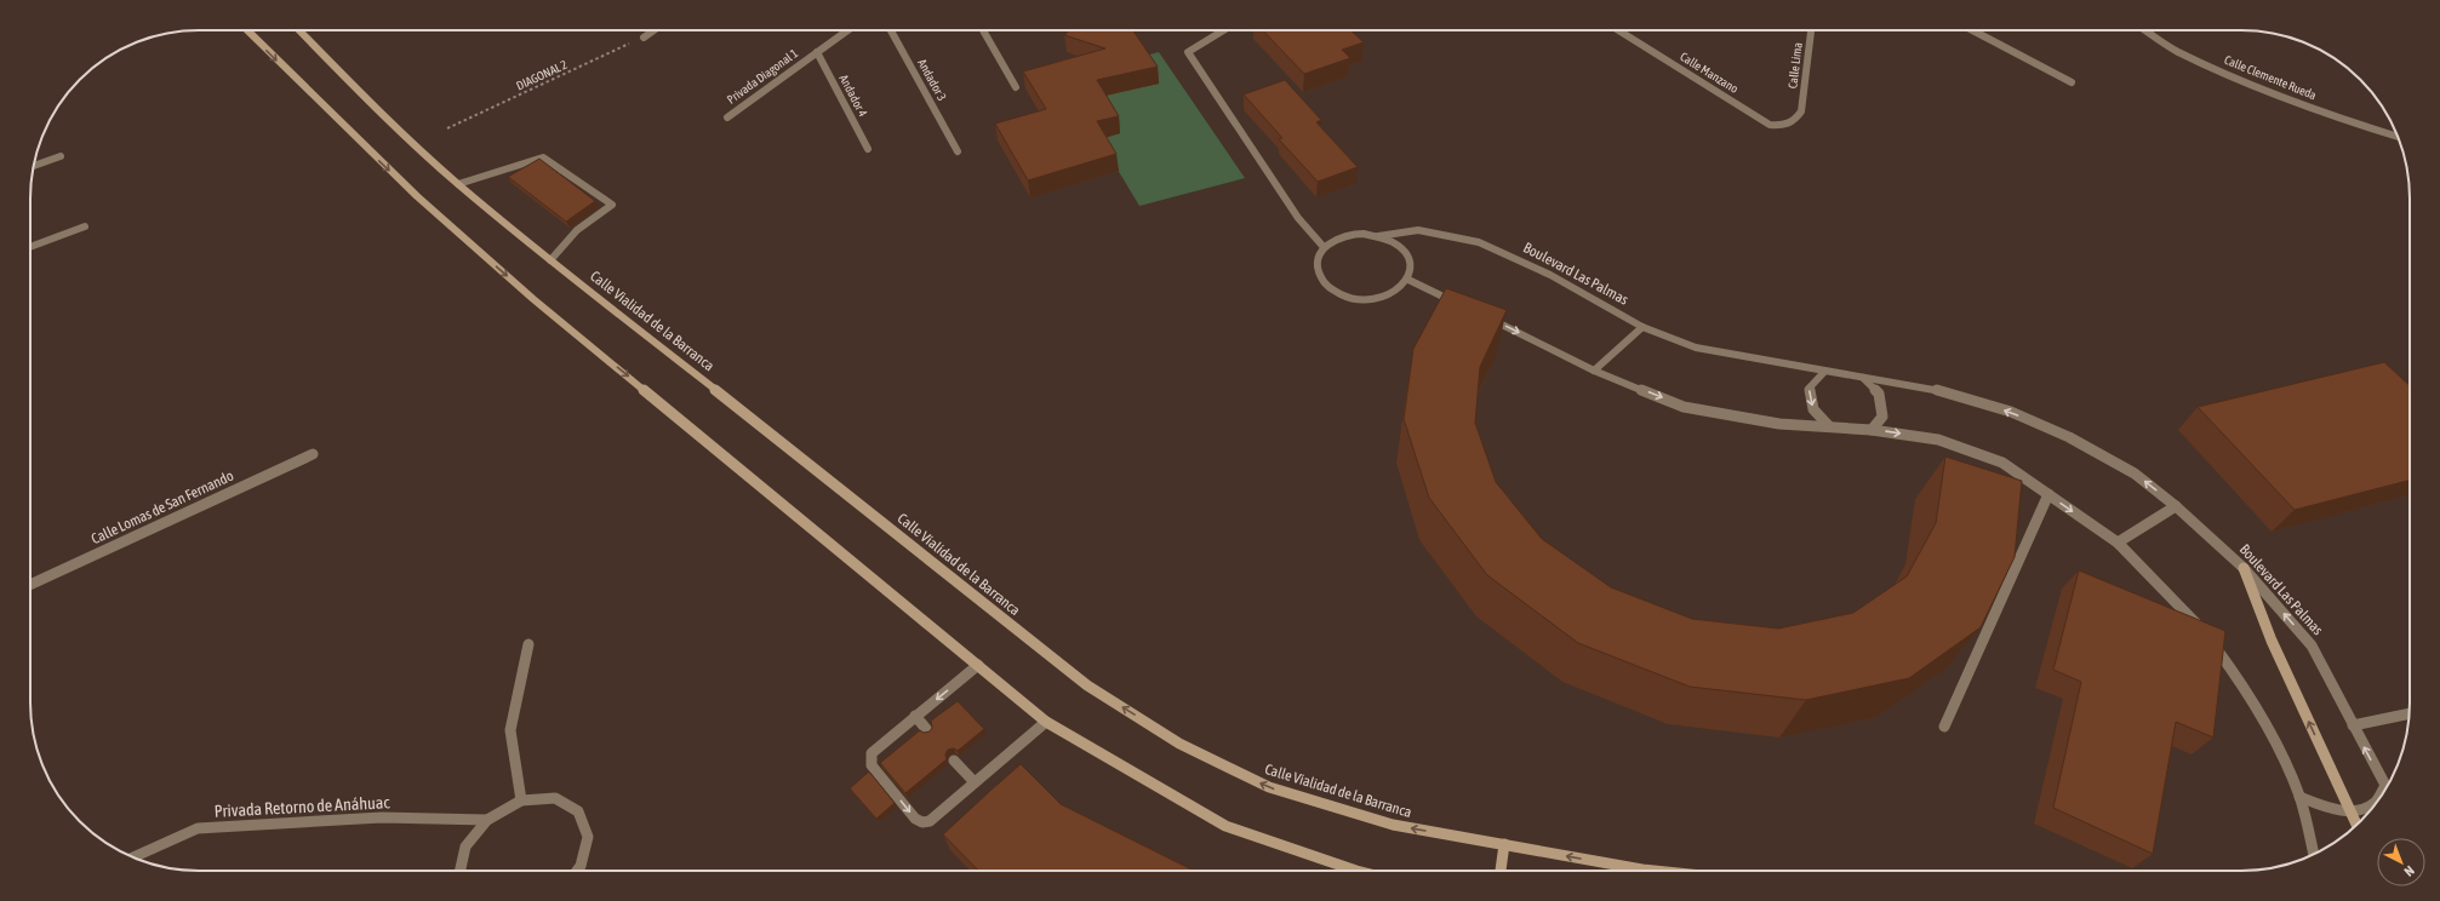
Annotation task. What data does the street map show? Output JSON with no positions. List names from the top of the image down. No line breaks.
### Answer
{"streets":{"main road":["Calle Vialidad de la Barranca"],"street":["Calle Lima","Calle Manzano","Privada Diagonal 1","Calle Clemente Rueda","Andador 3","Andador 4","Boulevard Las Palmas","Calle Lomas de San Fernando","Privada Retorno de Anáhuac"],"path":["DIAGONAL 2"]},"crossings":[["Calle Lima","Calle Manzano"],["Privada Diagonal 1","Andador 4"]],"north":"bottom right"}
